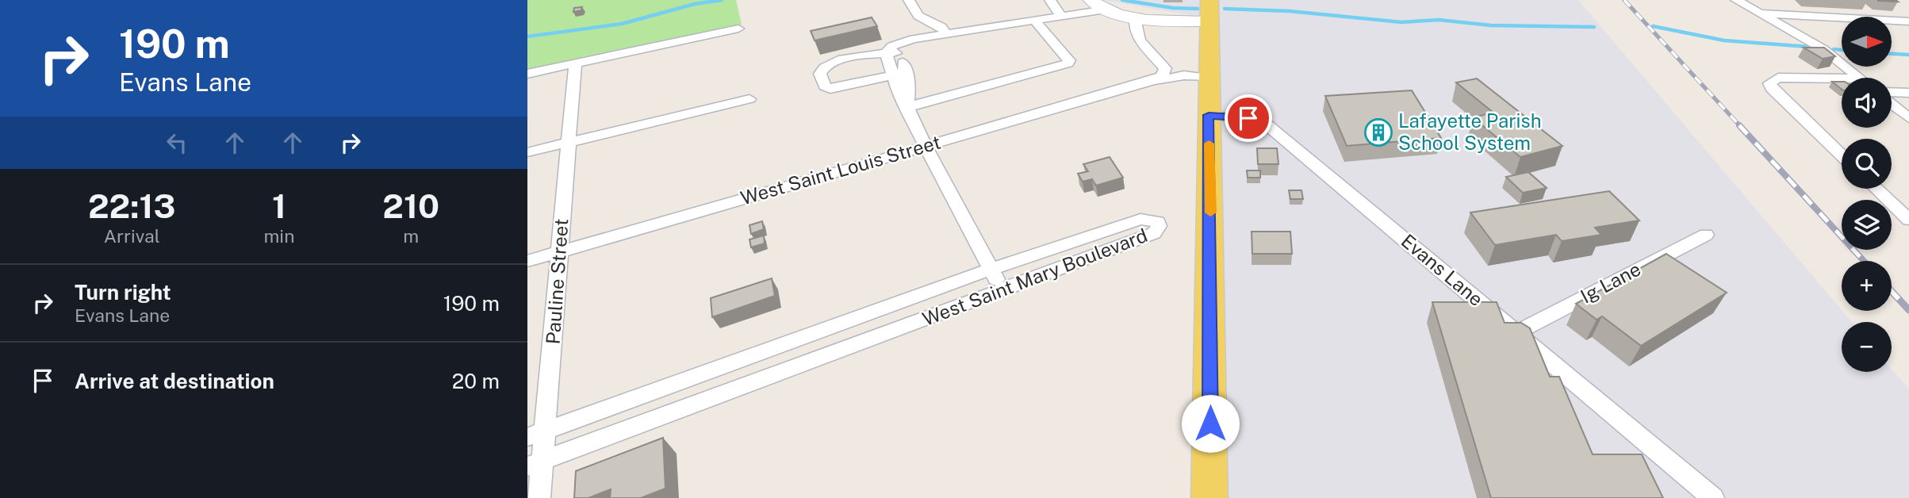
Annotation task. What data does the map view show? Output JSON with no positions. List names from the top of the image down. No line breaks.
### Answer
{"streets":{"street":["West Saint Louis Street","Evans Lane","West Saint Mary Boulevard","Pauline Street","Ig Lane"]},"crossings":[["West Saint Louis Street","Pauline Street"],["Evans Lane","Ig Lane"],["West Saint Mary Boulevard","Pauline Street"]],"places":{"building":["Lafayette Parish School System"]},"north":"right","page":{"turn":["190 m","Evans Lane"],"map_buttons":["+","−"],"eta":["22:13","Arrival","1","min","210","m"],"list":[{"name":"Turn right","note":"Evans Lane","value":"190 m"},{"name":"Arrive at destination","value":"20 m"}]}}
